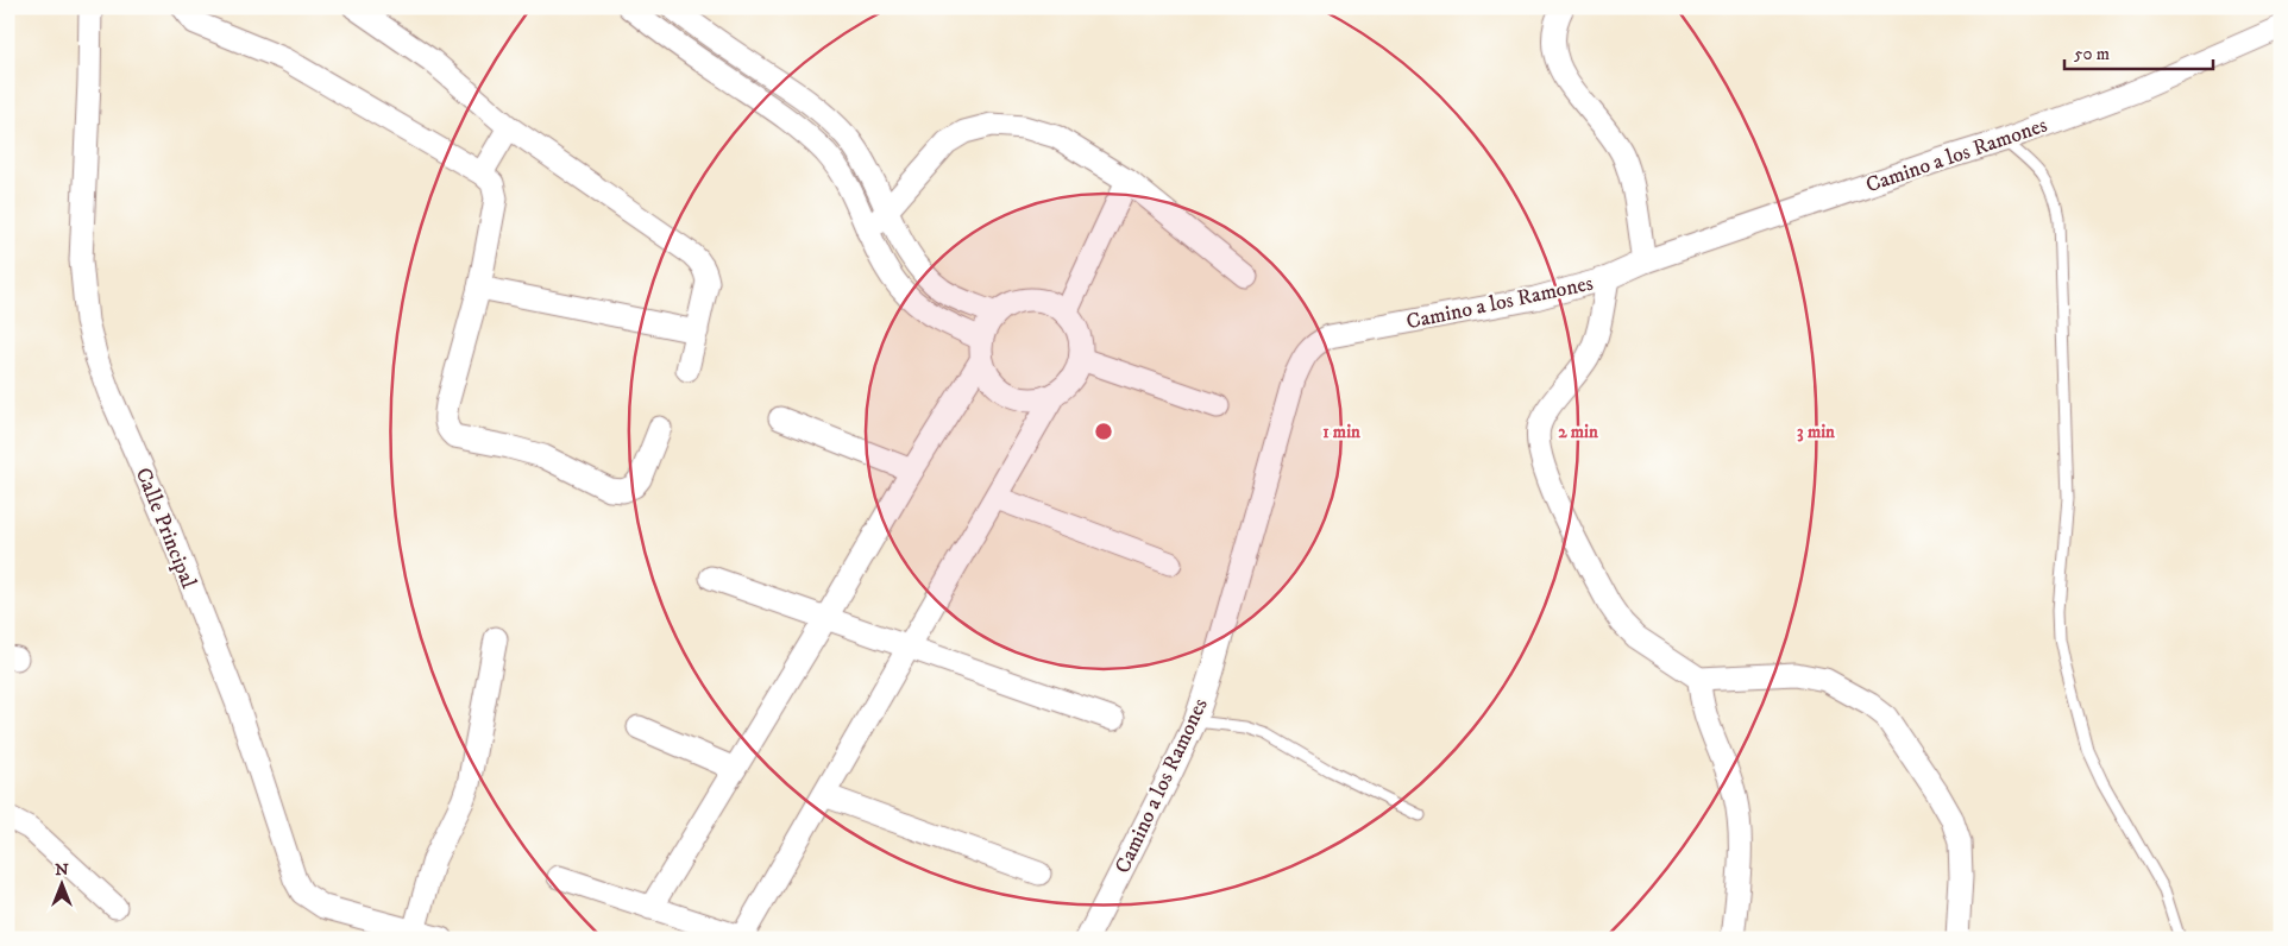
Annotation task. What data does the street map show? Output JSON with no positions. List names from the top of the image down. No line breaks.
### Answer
{"streets":{"street":["Camino a los Ramones","Calle Principal"]},"scale_bar":"50 m","north":"top","rings":["1 min","2 min","3 min"]}
